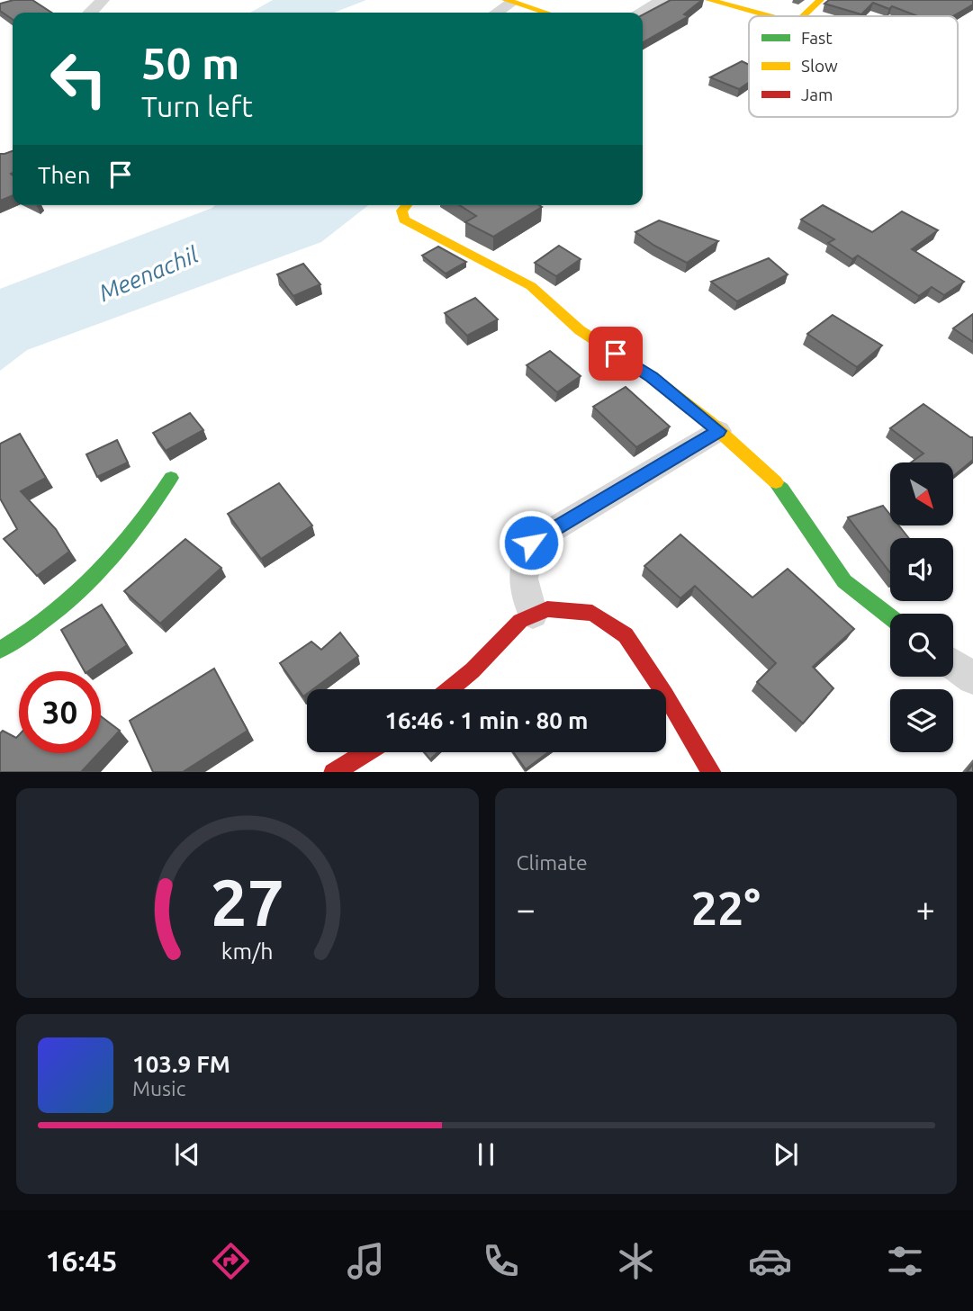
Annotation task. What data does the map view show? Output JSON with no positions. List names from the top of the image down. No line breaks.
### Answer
{"water":["Meenachil"],"legend":["Fast","Slow","Jam"],"north":"bottom right","page":{"turn":["50 m","Turn left"],"then":"Then","limit":"30","trip":"16:46 · 1 min · 80 m","tile":"Climate","heat":["−","22°","+"],"song":["103.9 FM","Music"],"tabs":"16:45","gauge":["27","km/h"]}}
